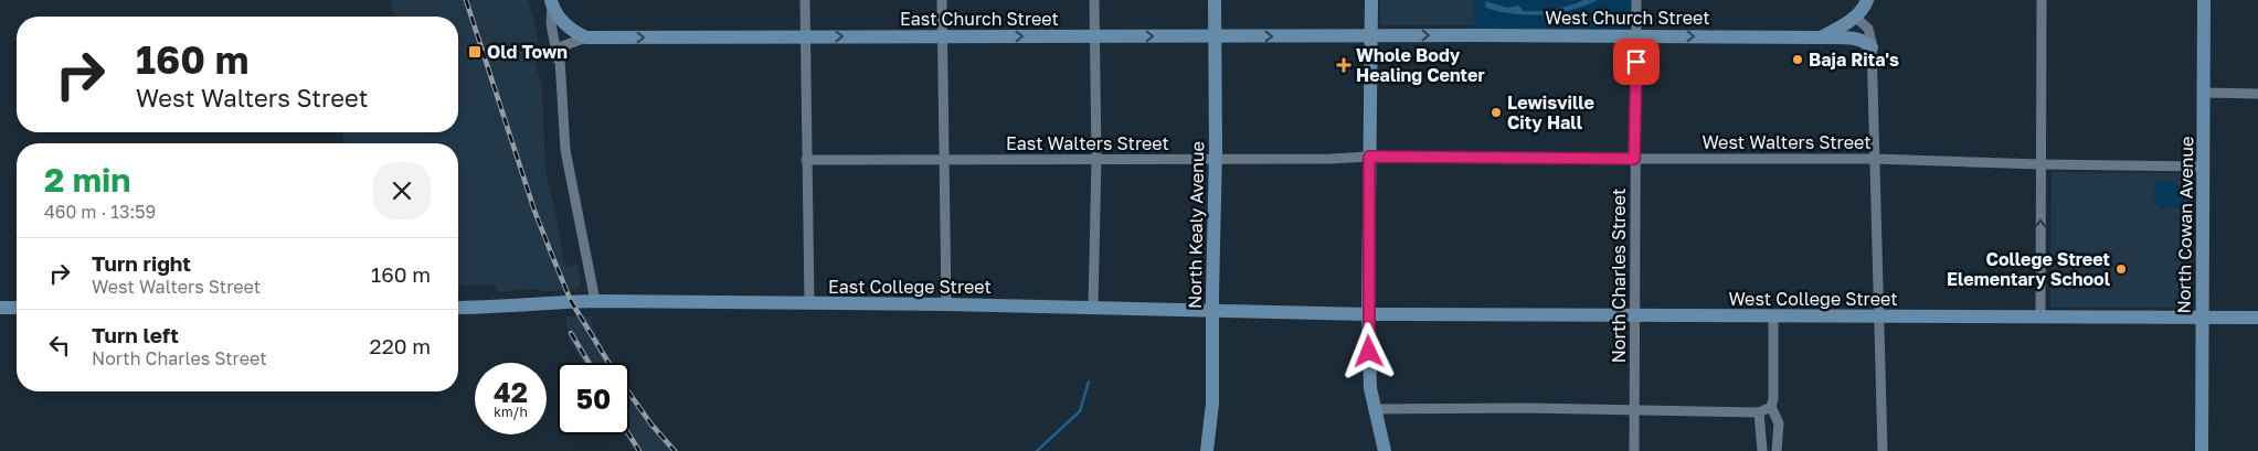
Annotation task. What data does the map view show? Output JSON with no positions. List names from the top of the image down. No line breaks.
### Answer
{"streets":{"street":["West Church Street","East Church Street","West Walters Street","East Walters Street","North Kealy Avenue","North Cowan Avenue","North Charles Street","East College Street","West College Street"]},"crossings":[["West Church Street","East Church Street"],["West Church Street","North Charles Street"],["East Church Street","North Kealy Avenue"],["West Walters Street","East Walters Street"],["West Walters Street","North Cowan Avenue"],["West Walters Street","North Charles Street"],["East Walters Street","North Kealy Avenue"],["North Kealy Avenue","East College Street"],["North Cowan Avenue","West College Street"],["North Charles Street","West College Street"],["East College Street","West College Street"]],"one_way":["West Church Street","East Church Street"],"places":{"transit":["Old Town"],"other":["Baja Rita's","Lewisville City Hall","College Street Elementary School"],"health":["Whole Body Healing Center"]},"page":{"turn":["160 m","West Walters Street"],"heading":["2 min","460 m · 13:59"],"list":[{"name":"Turn right","note":"West Walters Street","value":"160 m"},{"name":"Turn left","note":"North Charles Street","value":"220 m"}],"speed":"42 km/h","limit":"50"}}
